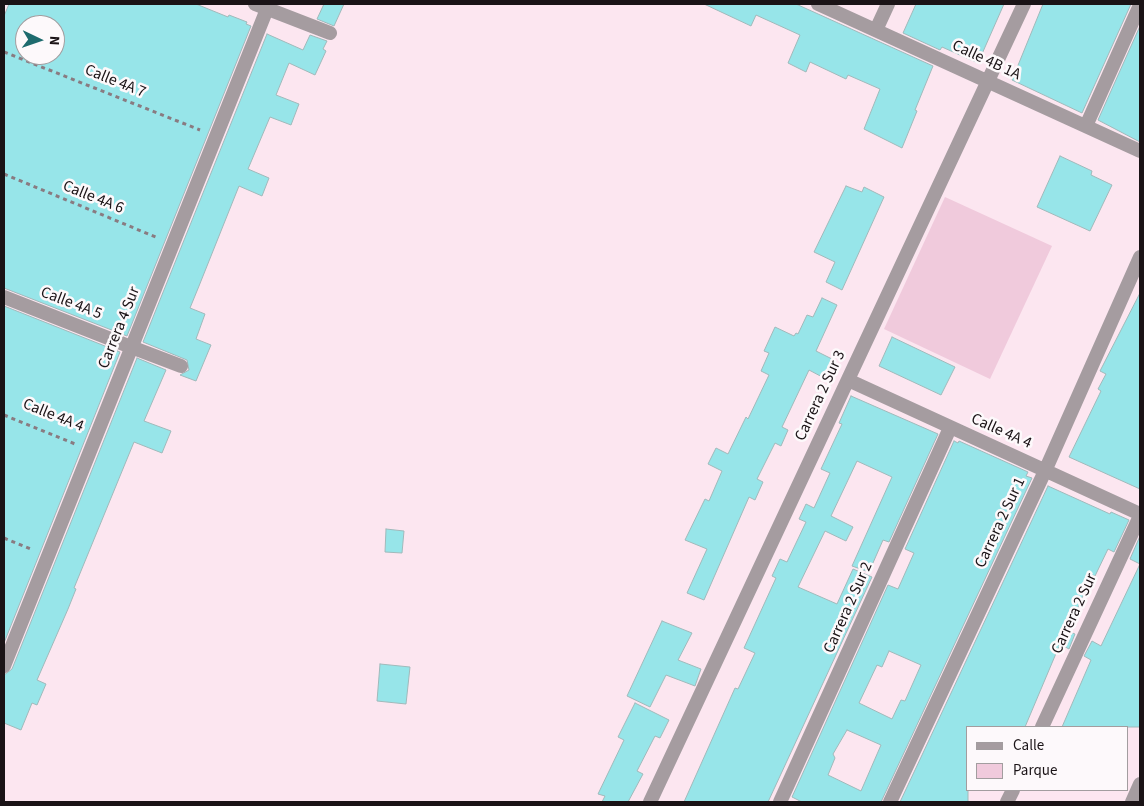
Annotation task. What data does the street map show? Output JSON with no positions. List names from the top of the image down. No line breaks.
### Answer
{"streets":{"street":["Calle 4B 1A","Calle 4A 5","Carrera 4 Sur","Carrera 2 Sur 3","Calle 4A 4","Carrera 2 Sur 1","Carrera 2 Sur 2","Carrera 2 Sur"],"path":["Calle 4A 7","Calle 4A 6"]},"crossings":[["Calle 4B 1A","Carrera 2 Sur 3"],["Calle 4A 7","Carrera 4 Sur"],["Calle 4A 6","Carrera 4 Sur"],["Calle 4A 5","Carrera 4 Sur"],["Carrera 4 Sur","Calle 4A 4"],["Carrera 2 Sur 3","Calle 4A 4"],["Calle 4A 4","Carrera 2 Sur 1"],["Calle 4A 4","Carrera 2 Sur 2"],["Calle 4A 4","Carrera 2 Sur"]],"legend":["Calle","Parque"],"north":"right"}
